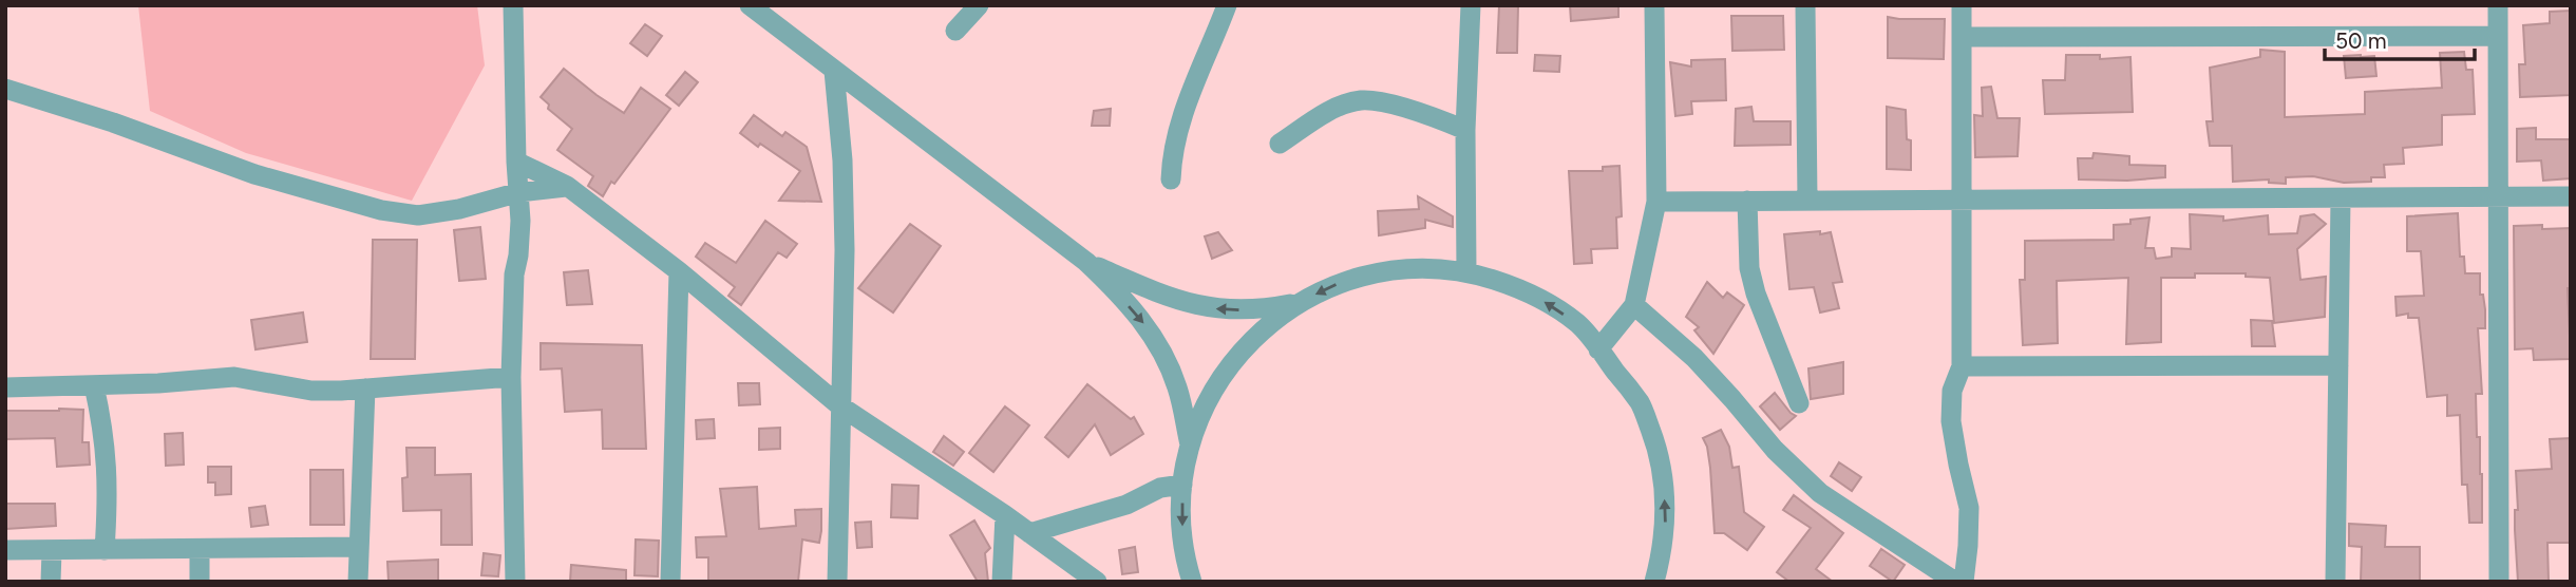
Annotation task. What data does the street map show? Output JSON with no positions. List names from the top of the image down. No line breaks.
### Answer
{"scale_bar":"50 m"}
